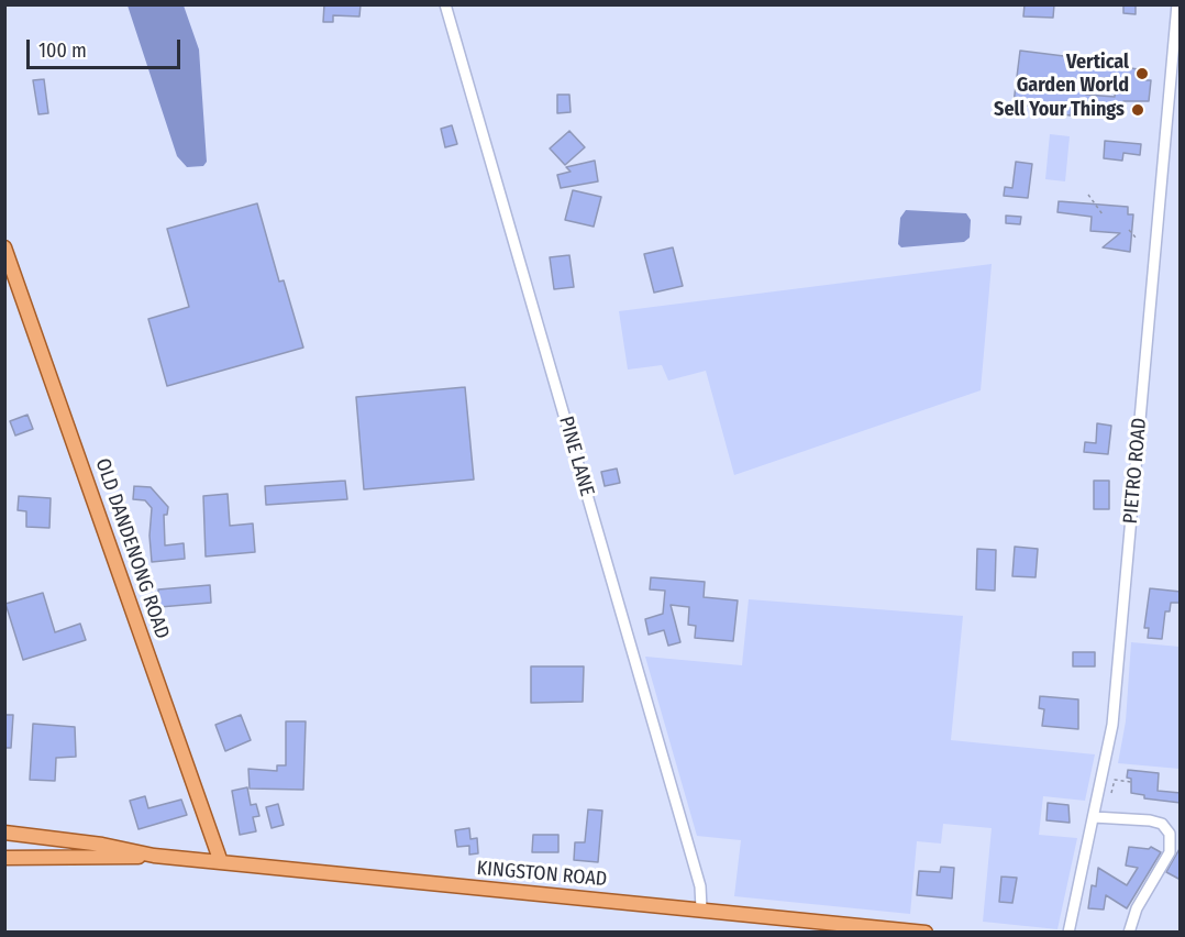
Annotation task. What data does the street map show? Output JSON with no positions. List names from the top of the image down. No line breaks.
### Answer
{"streets":{"main road":["OLD DANDENONG ROAD","KINGSTON ROAD"],"street":["PINE LANE","PIETRO ROAD"]},"crossings":[["PINE LANE","KINGSTON ROAD"],["OLD DANDENONG ROAD","KINGSTON ROAD"]],"places":["Vertical Garden World","Sell Your Things"],"scale_bar":"100 m"}
